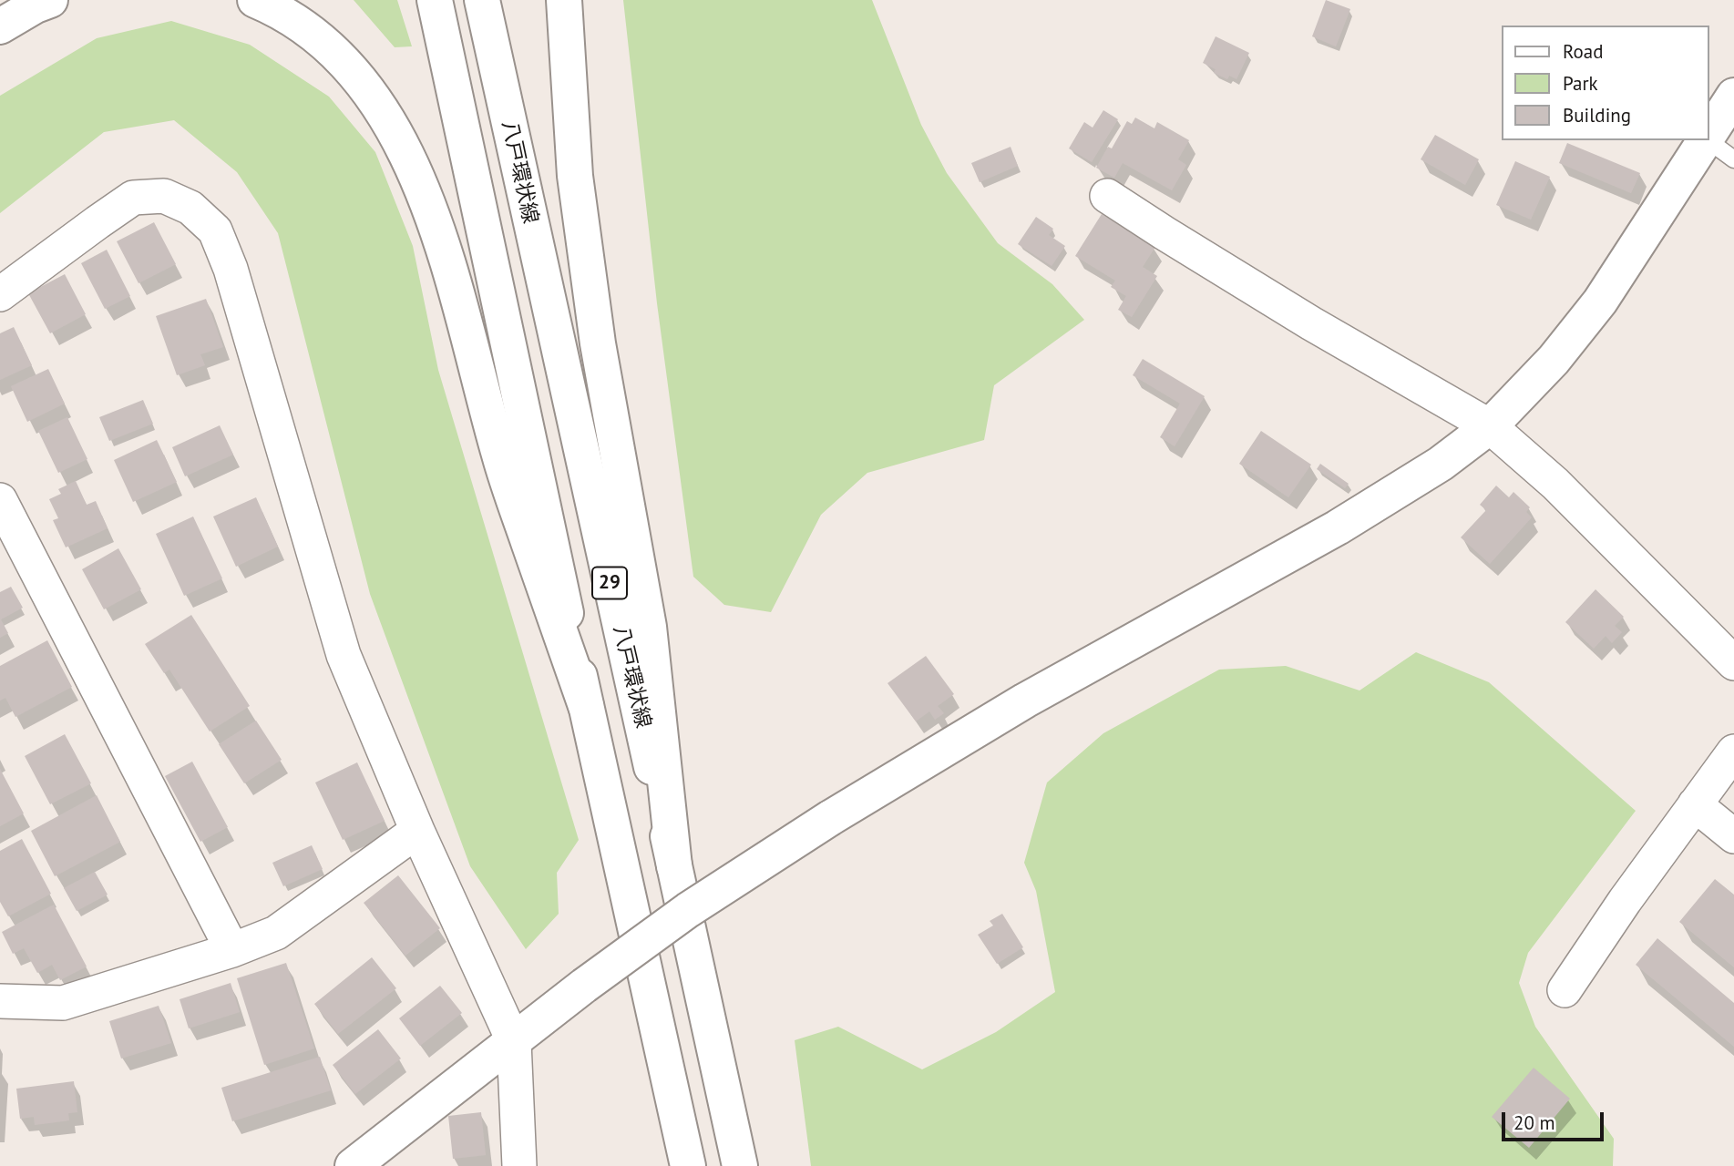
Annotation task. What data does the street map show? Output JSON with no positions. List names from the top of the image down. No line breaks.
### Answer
{"streets":{"main road":["八戸環状線","29"]},"legend":["Road","Park","Building"],"scale_bar":"20 m"}
